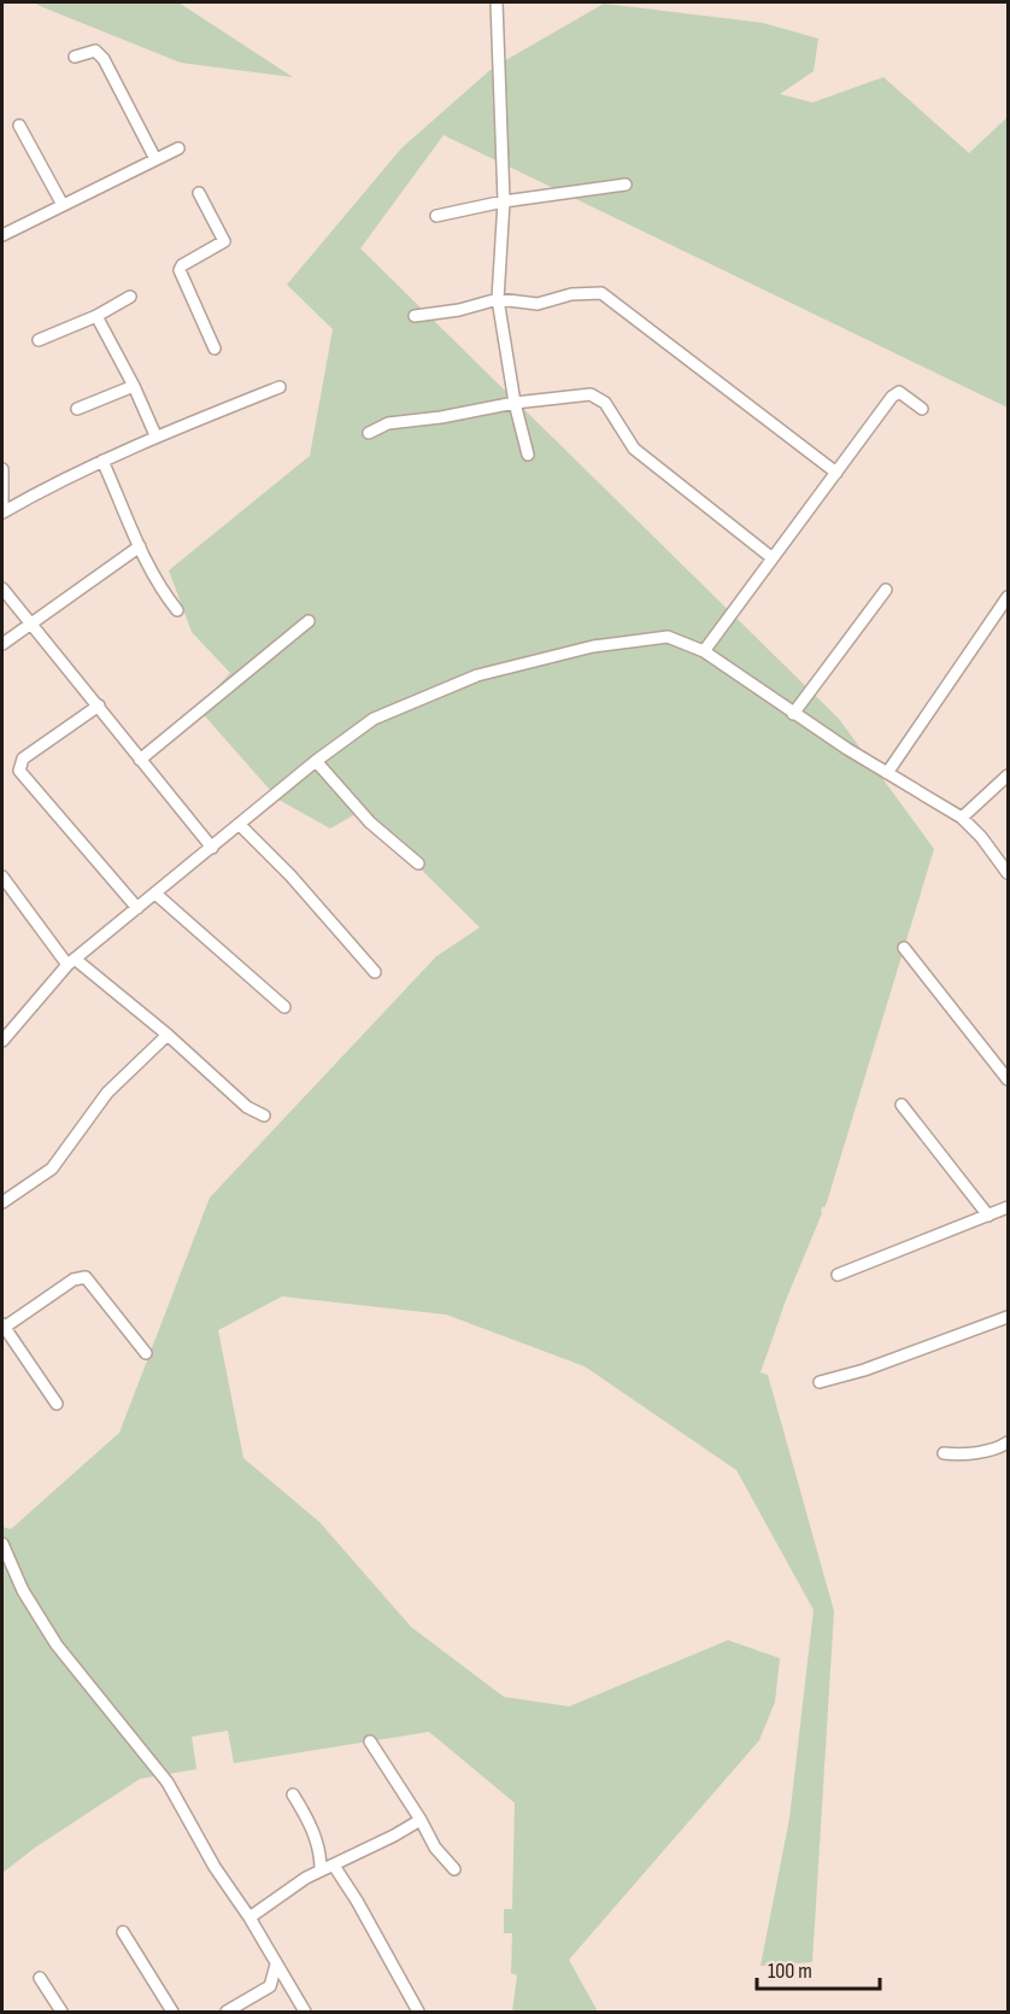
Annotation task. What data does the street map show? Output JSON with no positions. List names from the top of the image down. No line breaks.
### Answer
{"scale_bar":"100 m"}
